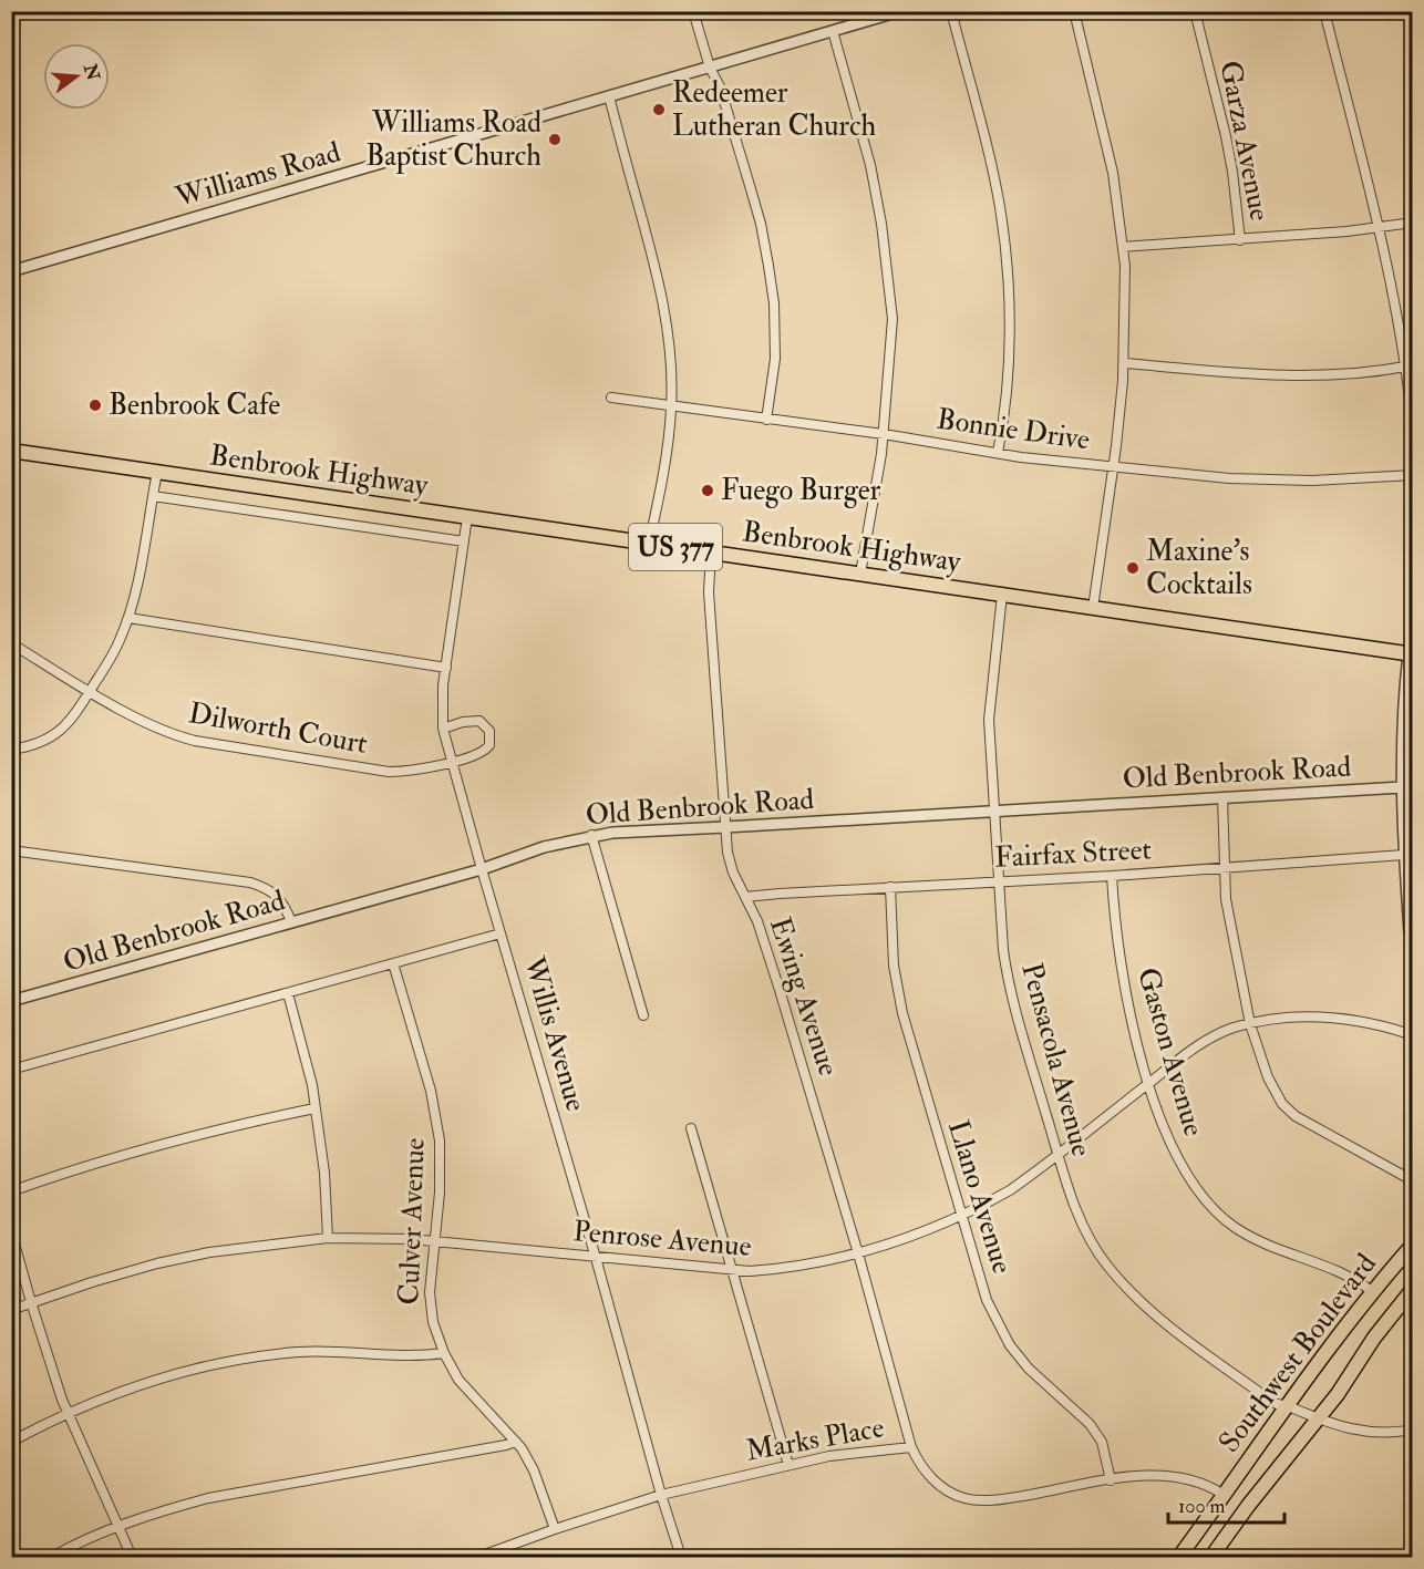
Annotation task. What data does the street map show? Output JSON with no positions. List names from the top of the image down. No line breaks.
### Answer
{"streets":{"main road":["Benbrook Highway","US 377","Southwest Boulevard"],"street":["Garza Avenue","Williams Road","Bonnie Drive","Dilworth Court","Old Benbrook Road","Fairfax Street","Ewing Avenue","Willis Avenue","Gaston Avenue","Pensacola Avenue","Llano Avenue","Culver Avenue","Penrose Avenue","Marks Place"]},"crossings":[["Benbrook Highway","Ewing Avenue"],["Benbrook Highway","Willis Avenue"],["Benbrook Highway","Pensacola Avenue"],["Dilworth Court","Willis Avenue"],["Old Benbrook Road","Ewing Avenue"],["Old Benbrook Road","Willis Avenue"],["Old Benbrook Road","Pensacola Avenue"],["Fairfax Street","Ewing Avenue"],["Fairfax Street","Gaston Avenue"],["Fairfax Street","Pensacola Avenue"],["Fairfax Street","Llano Avenue"],["Ewing Avenue","Penrose Avenue"],["Ewing Avenue","Marks Place"],["Willis Avenue","Penrose Avenue"],["Willis Avenue","Marks Place"],["Gaston Avenue","Penrose Avenue"],["Gaston Avenue","Southwest Boulevard"],["Pensacola Avenue","Penrose Avenue"],["Pensacola Avenue","Southwest Boulevard"],["Llano Avenue","Penrose Avenue"],["Llano Avenue","Marks Place"],["Culver Avenue","Penrose Avenue"],["Culver Avenue","Marks Place"],["Southwest Boulevard","Marks Place"]],"places":["Redeemer Lutheran Church","Williams Road Baptist Church","Benbrook Cafe","Fuego Burger","Maxine's Cocktails"],"scale_bar":"100 m","north":"right"}
